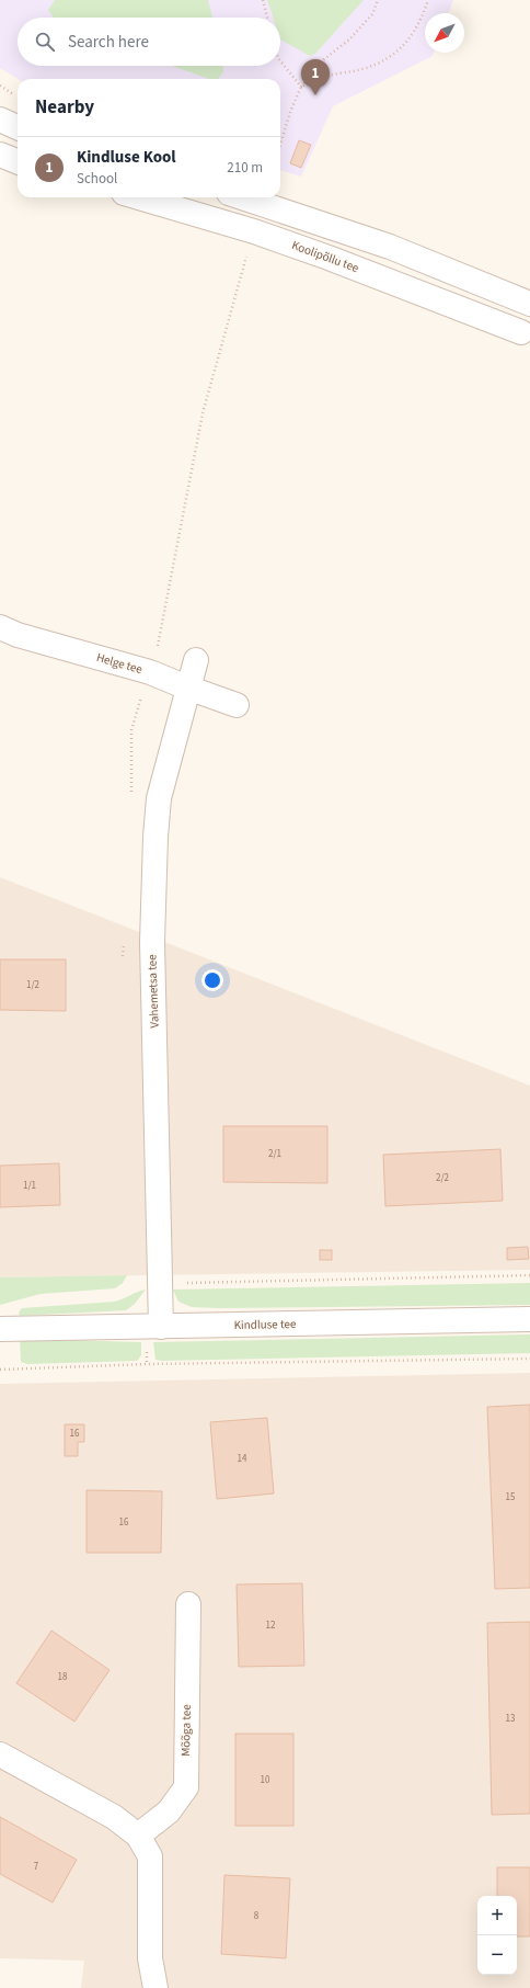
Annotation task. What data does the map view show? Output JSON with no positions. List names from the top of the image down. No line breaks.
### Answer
{"streets":{"street":["Koolipõllu tee","Helge tee","Vahemetsa tee","Kindluse tee","Mõõga tee"]},"crossings":[["Helge tee","Vahemetsa tee"],["Vahemetsa tee","Kindluse tee"]],"house_numbers":["1/2","2/1","2/2","1/1","16","14","15","16","12","18","13","10","7","8"],"north":"bottom left","page":{"search":"Search here","pins":"1","heading":"Nearby","list":[{"mark":"1","name":"Kindluse Kool","note":"School","value":"210 m"}],"map_buttons":["+","−"]}}
